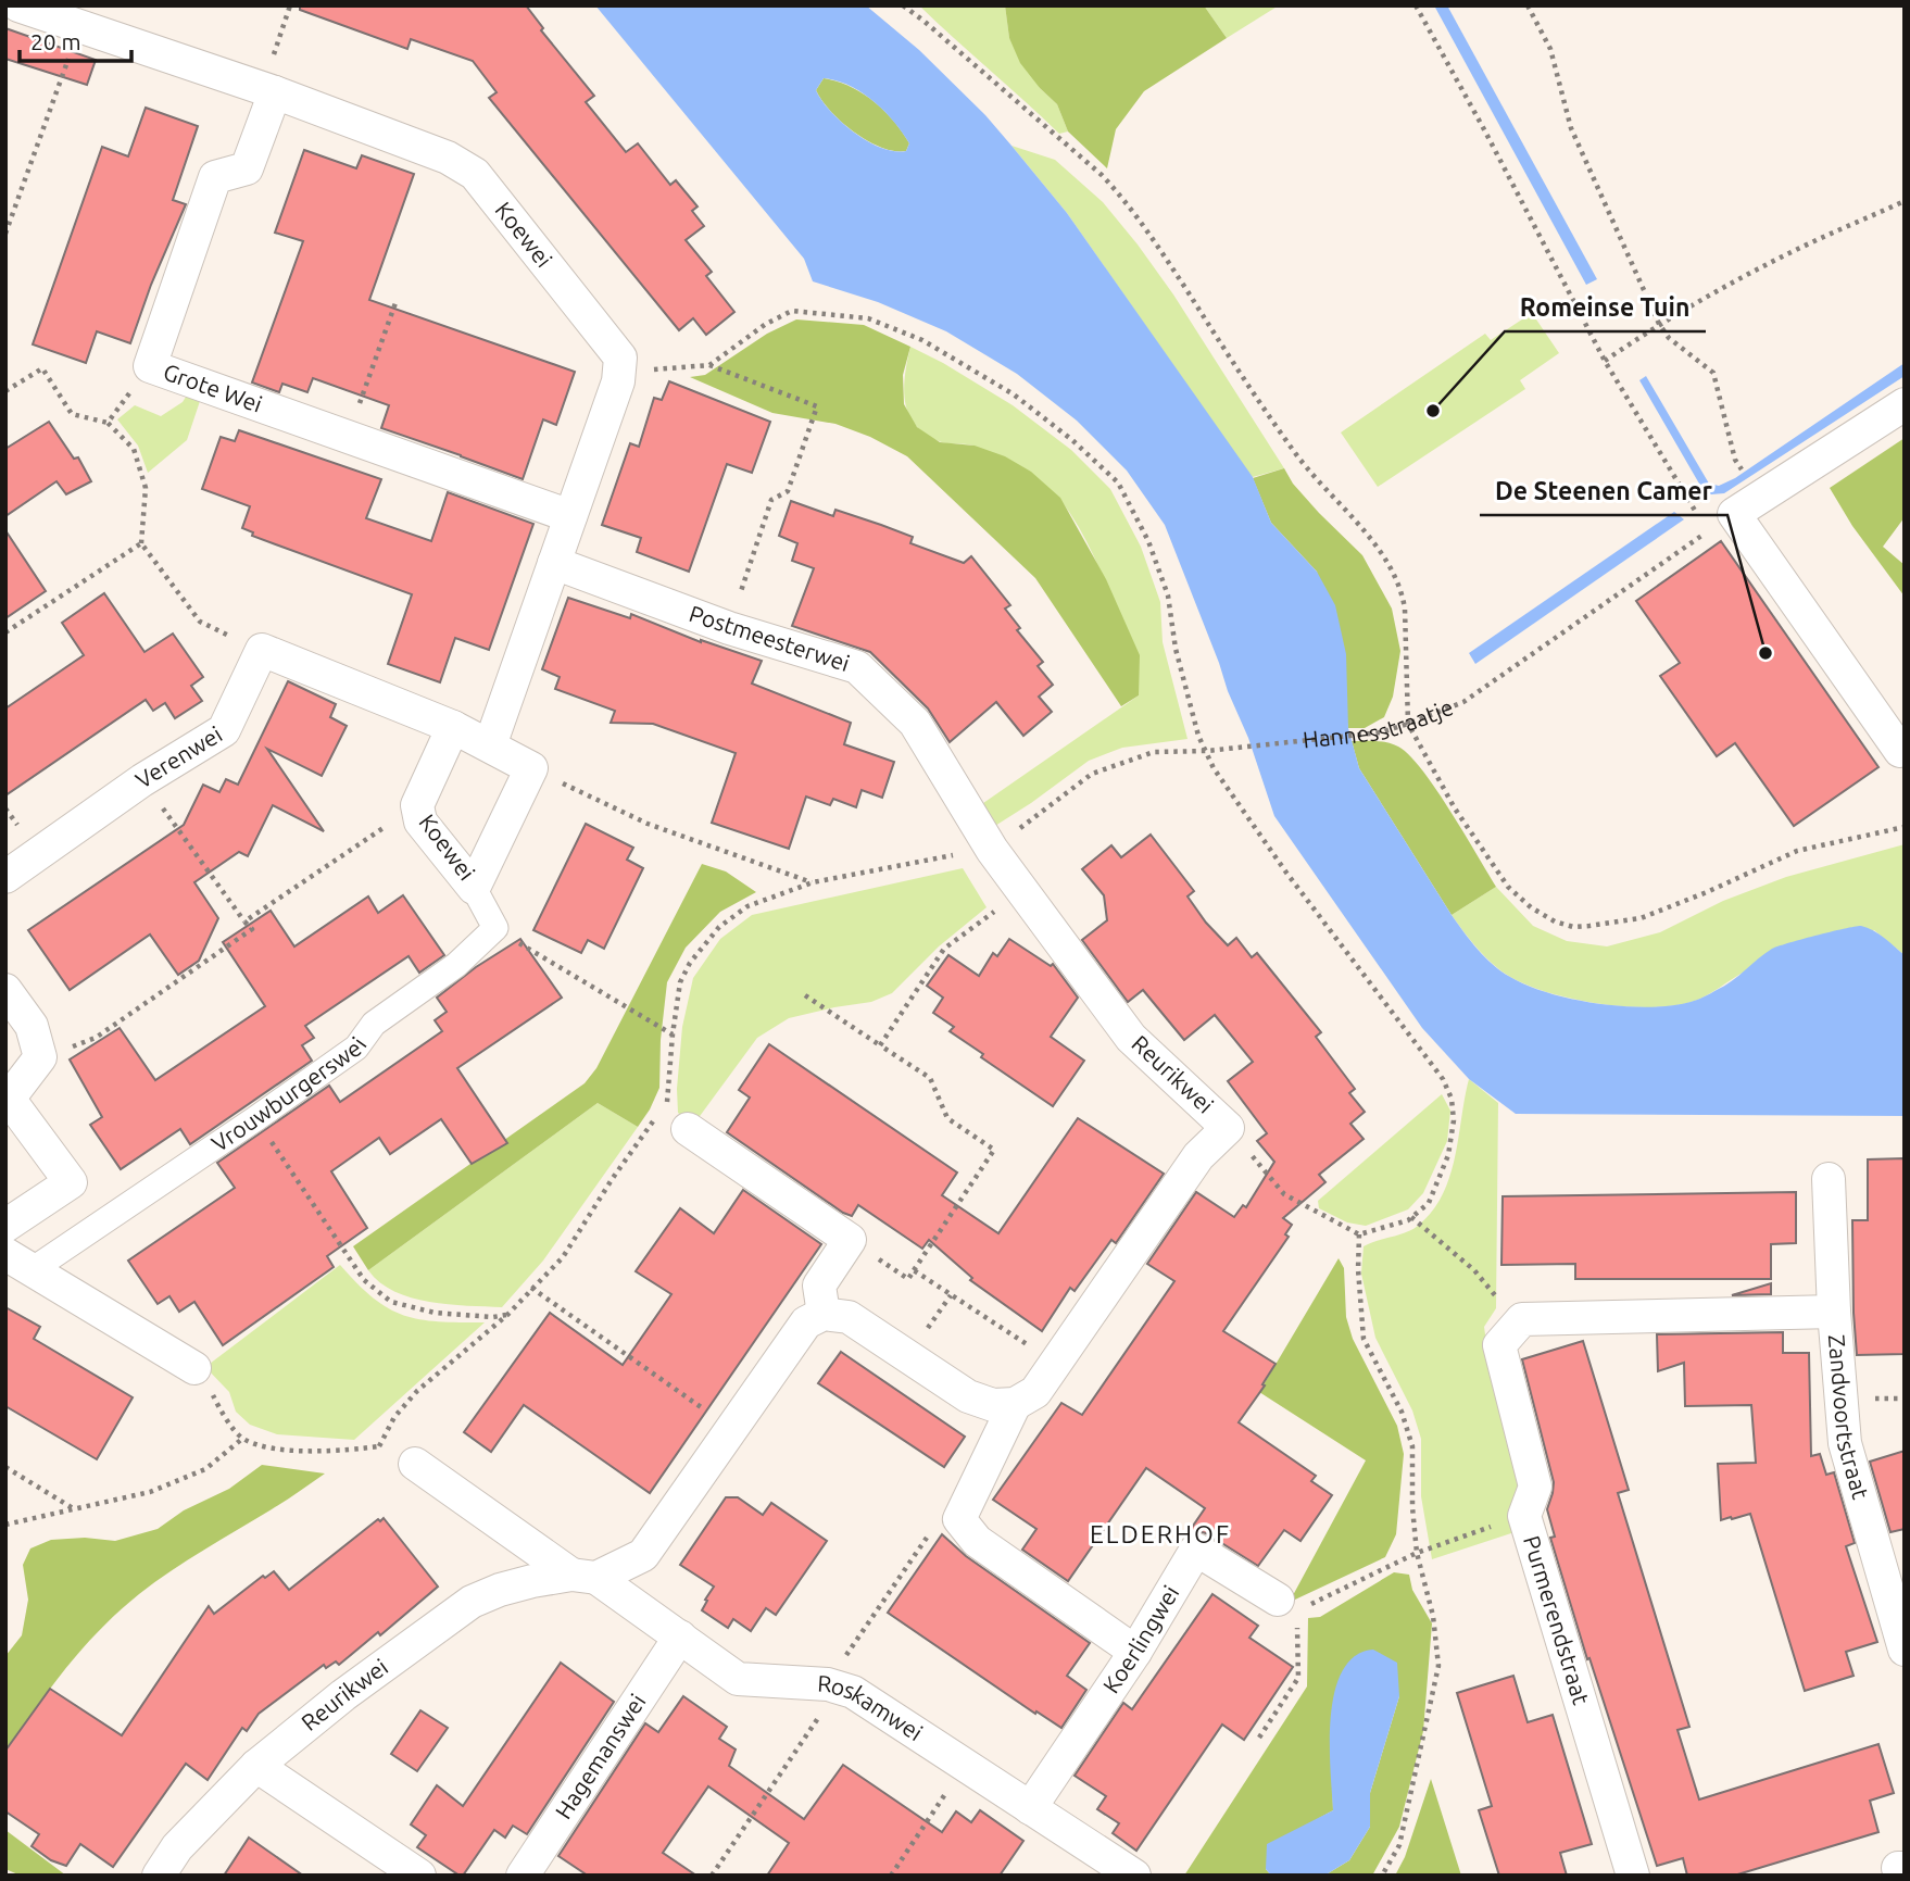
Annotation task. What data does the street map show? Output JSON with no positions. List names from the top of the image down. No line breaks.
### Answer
{"streets":{"street":["Koewei","Grote Wei","Postmeesterwei","Verenwei","Reurikwei","Vrouwburgerswei","Zandvoortstraat","Purmerendstraat","Koerlingwei","Roskamwei","Hagemanswei"],"path":["Hannesstraatje"]},"crossings":[["Koewei","Grote Wei"],["Postmeesterwei","Hannesstraatje"],["Postmeesterwei","Reurikwei"],["Hannesstraatje","Reurikwei"],["Reurikwei","Roskamwei"],["Koerlingwei","Roskamwei"],["Roskamwei","Hagemanswei"]],"districts":["ELDERHOF"],"places":["Romeinse Tuin","De Steenen Camer"],"scale_bar":"20 m"}
